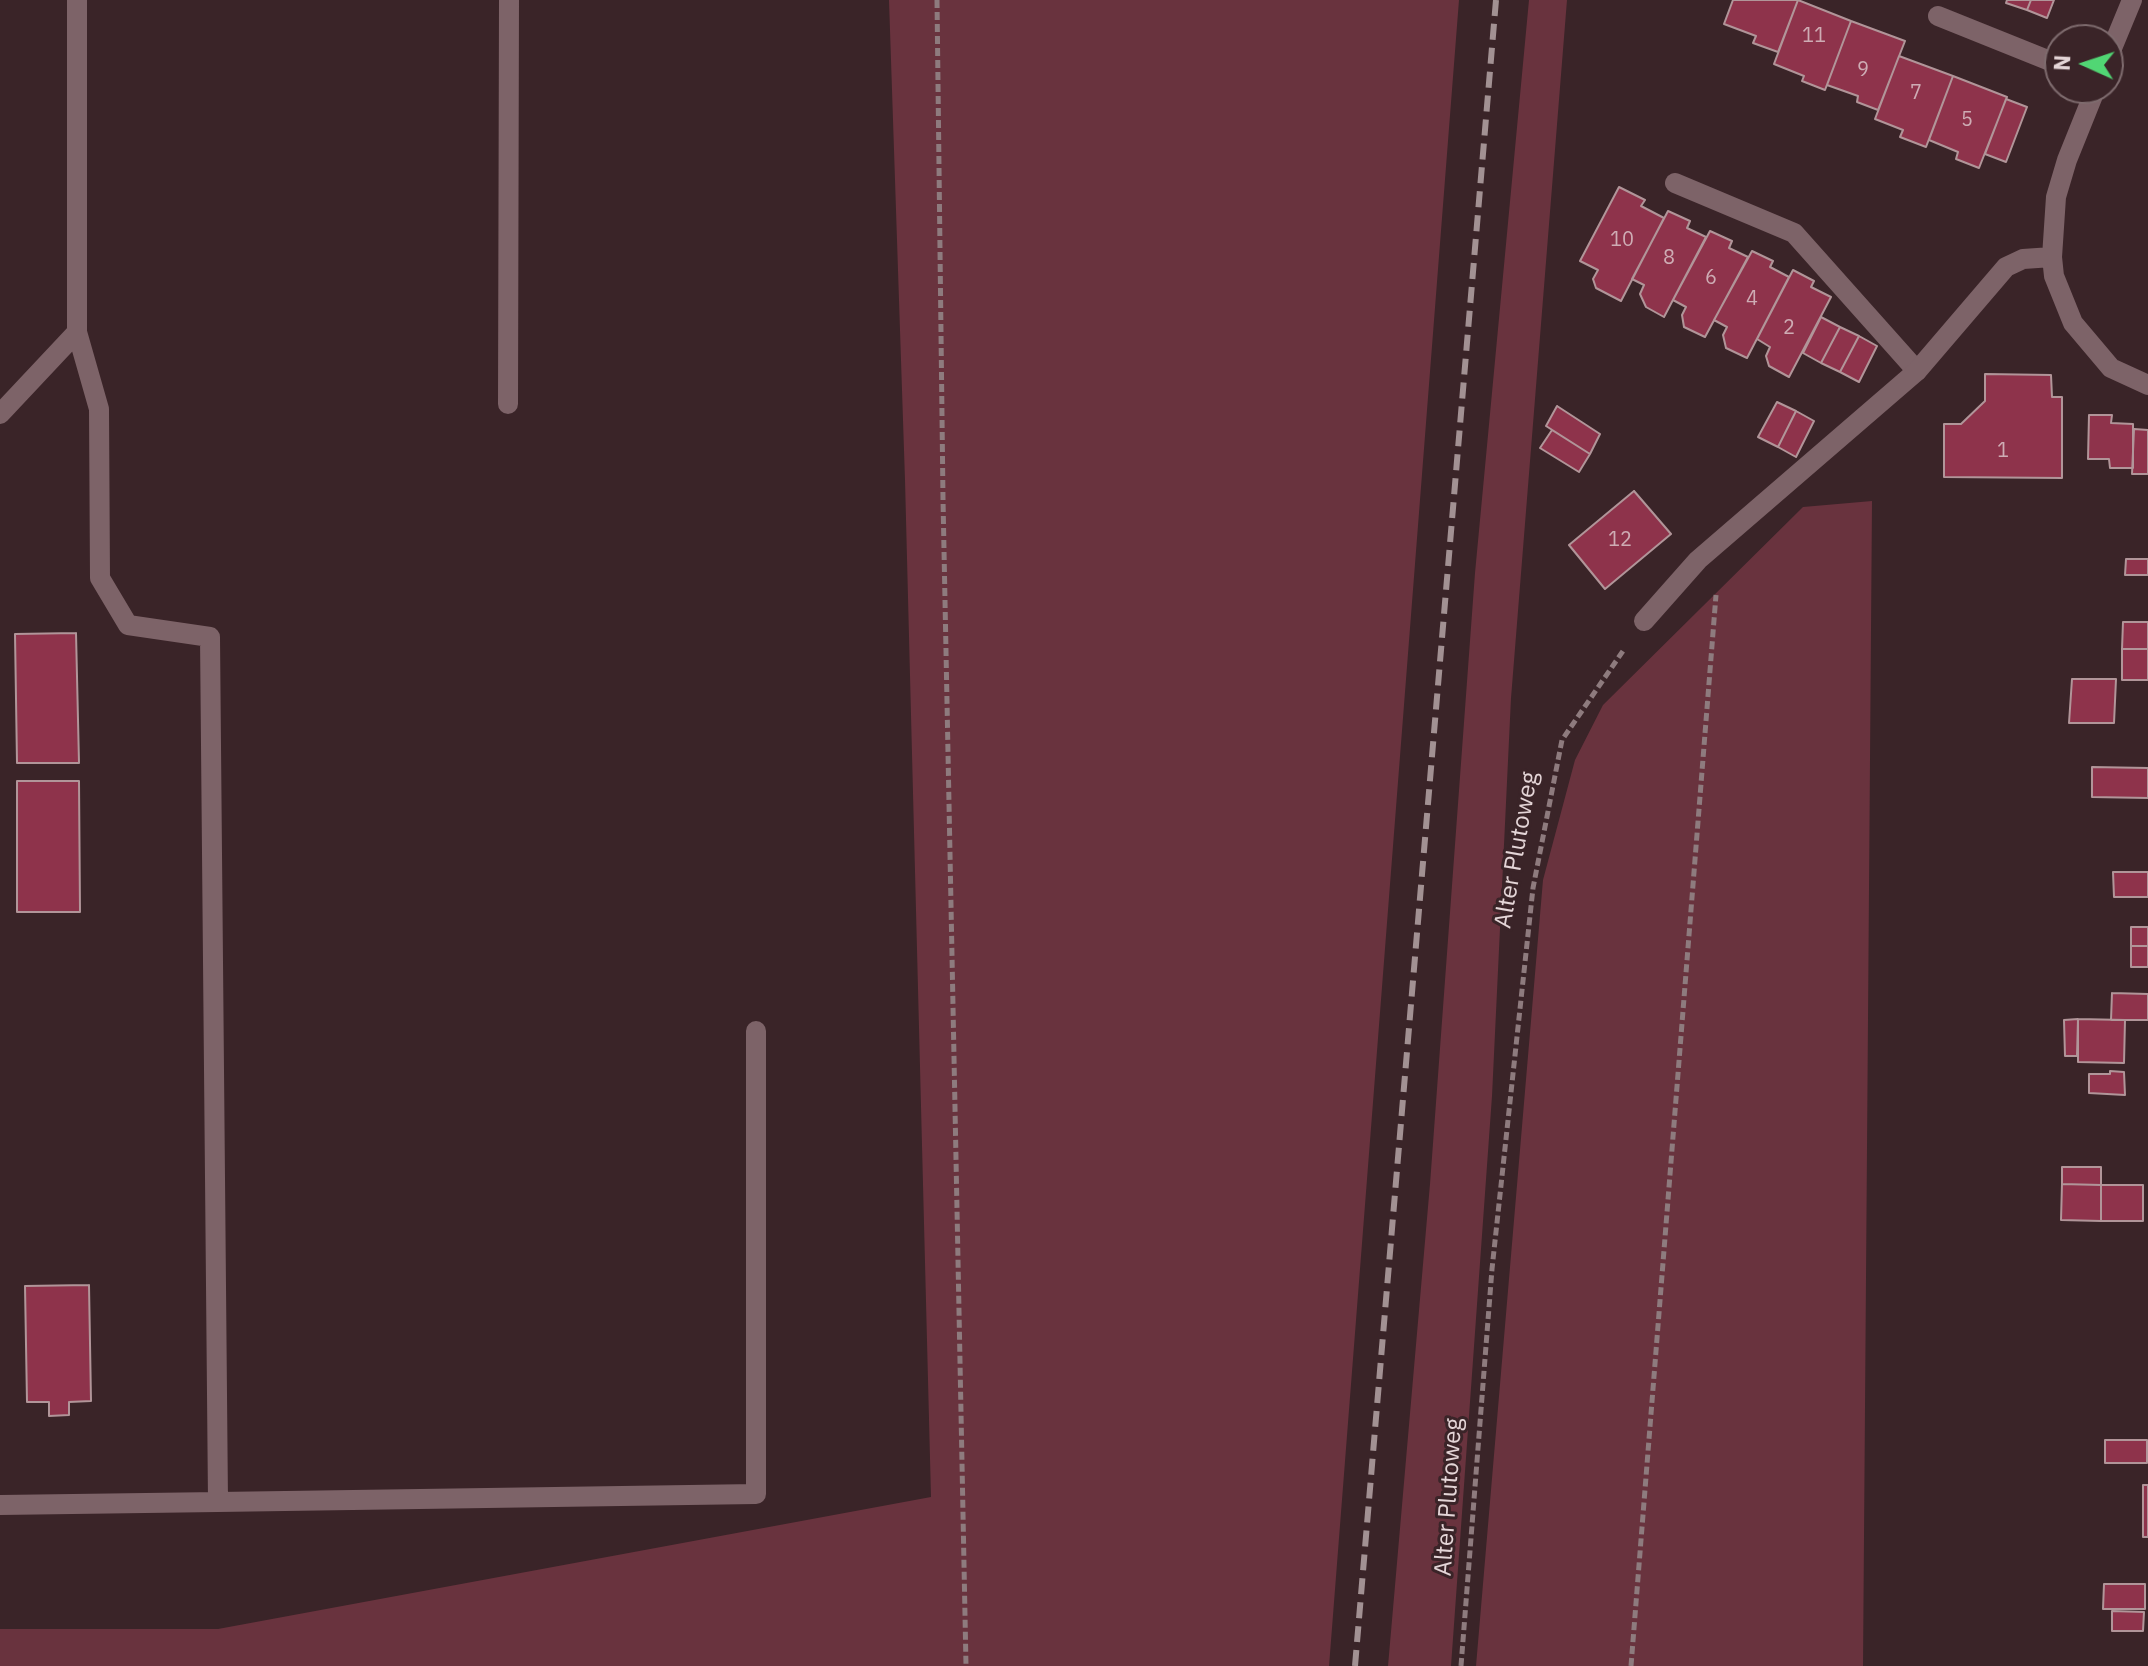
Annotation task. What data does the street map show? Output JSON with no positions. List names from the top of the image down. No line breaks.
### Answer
{"streets":{"path":["Alter Plutoweg"]},"house_numbers":["11","9","7","5","10","8","6","4","2","1","12"],"north":"left"}
